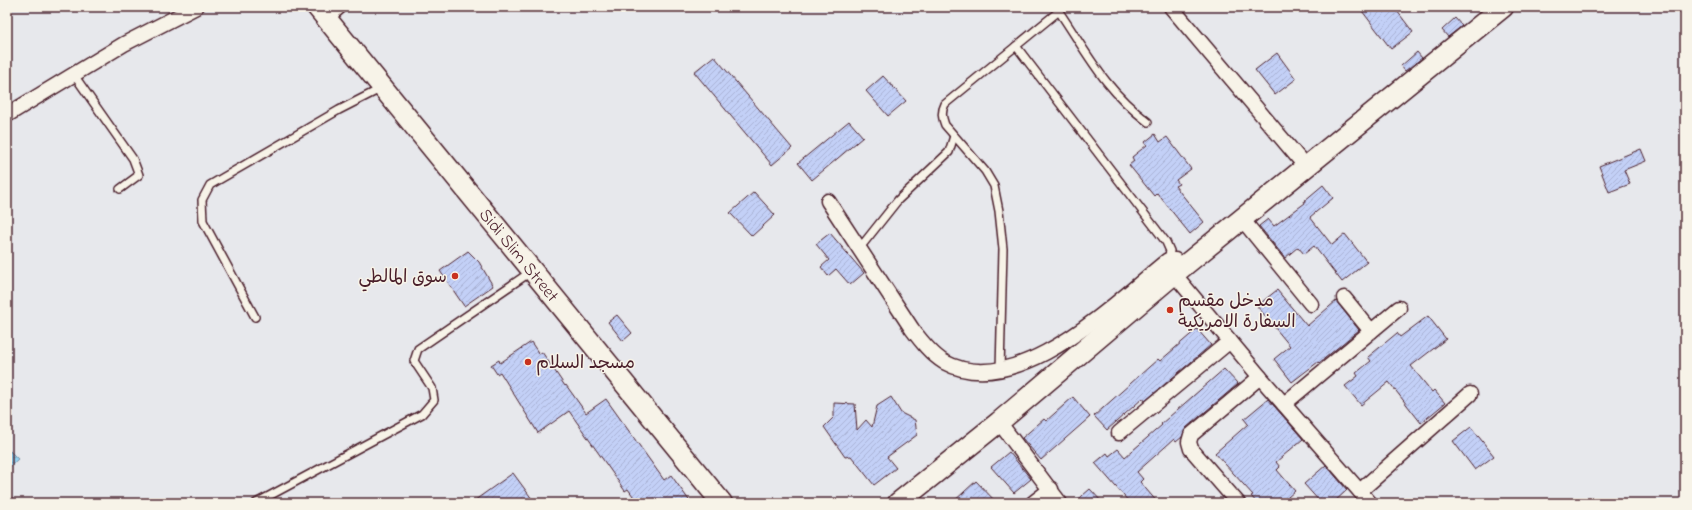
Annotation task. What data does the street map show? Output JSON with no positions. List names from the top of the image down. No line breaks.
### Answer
{"streets":{"street":["Sidi Slim Street"]},"places":["سوق المالطي","مدخل مقسم السفارة الامريكية","مسجد السلام"]}
